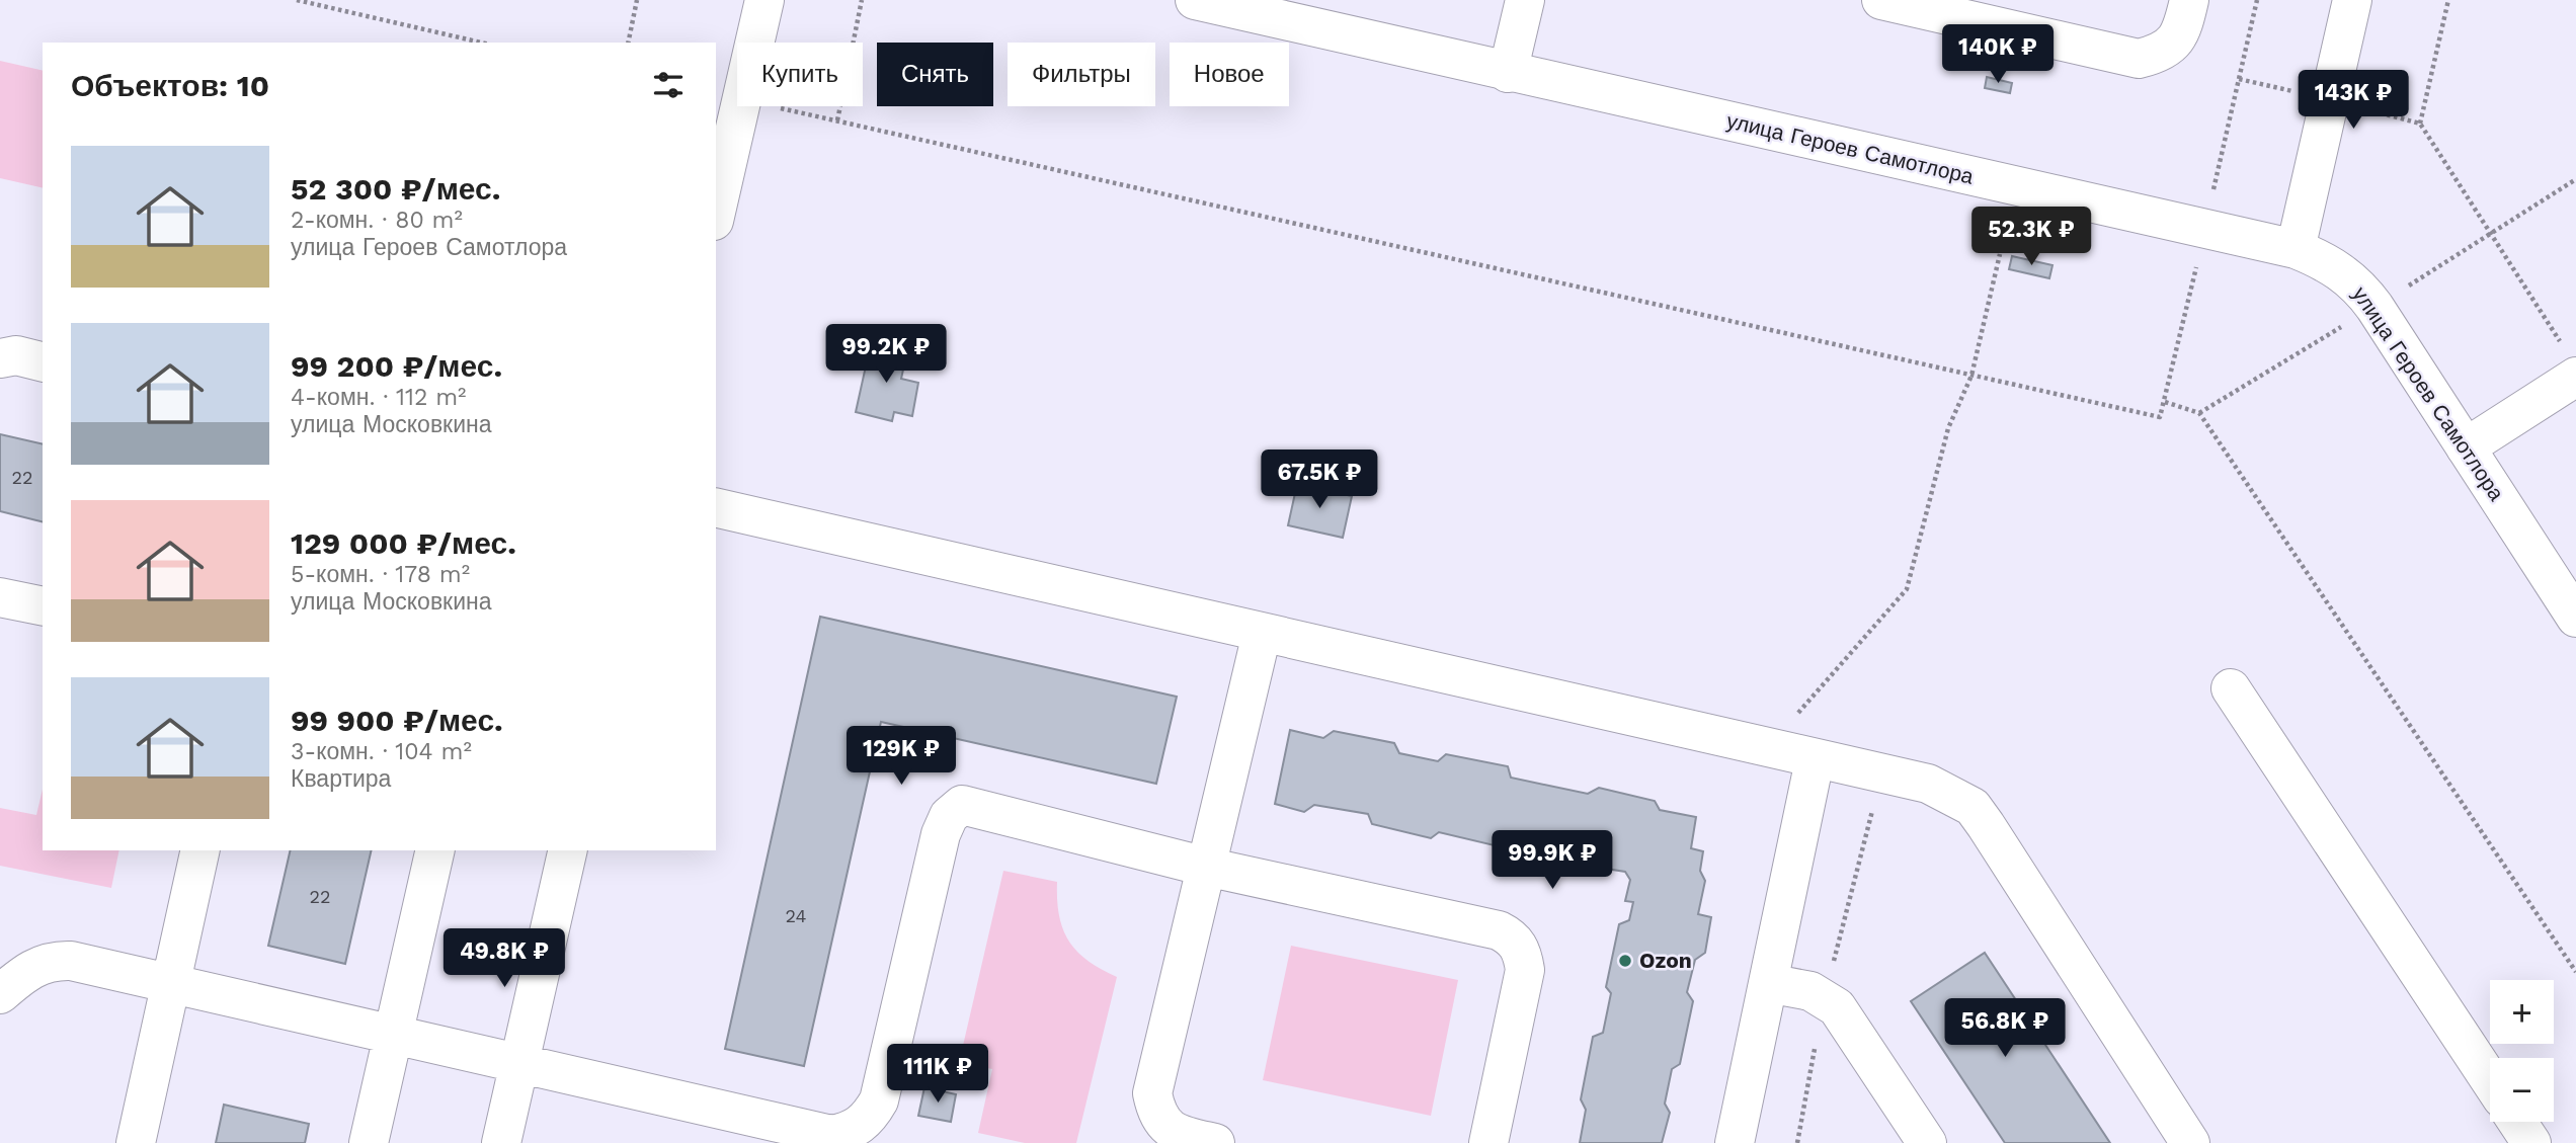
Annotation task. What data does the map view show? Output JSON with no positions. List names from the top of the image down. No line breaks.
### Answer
{"streets":{"main road":["улица Героев Самотлора"]},"places":["Ozon"],"house_numbers":["22","22","24"],"page":{"price":["140K ₽","143K ₽","52.3K ₽","99.2K ₽","67.5K ₽","129K ₽","99.9K ₽","49.8K ₽","56.8K ₽","111K ₽"],"chip":["Купить","Снять","Фильтры","Новое"],"heading":"Объектов: 10","list":[{"name":"52 300 ₽/мес.","note":"2-комн. · 80 m² · улица Героев Самотлора"},{"name":"99 200 ₽/мес.","note":"4-комн. · 112 m² · улица Московкина"},{"name":"129 000 ₽/мес.","note":"5-комн. · 178 m² · улица Московкина"},{"name":"99 900 ₽/мес.","note":"3-комн. · 104 m² · Квартира"}],"map_buttons":["+","−"]}}
